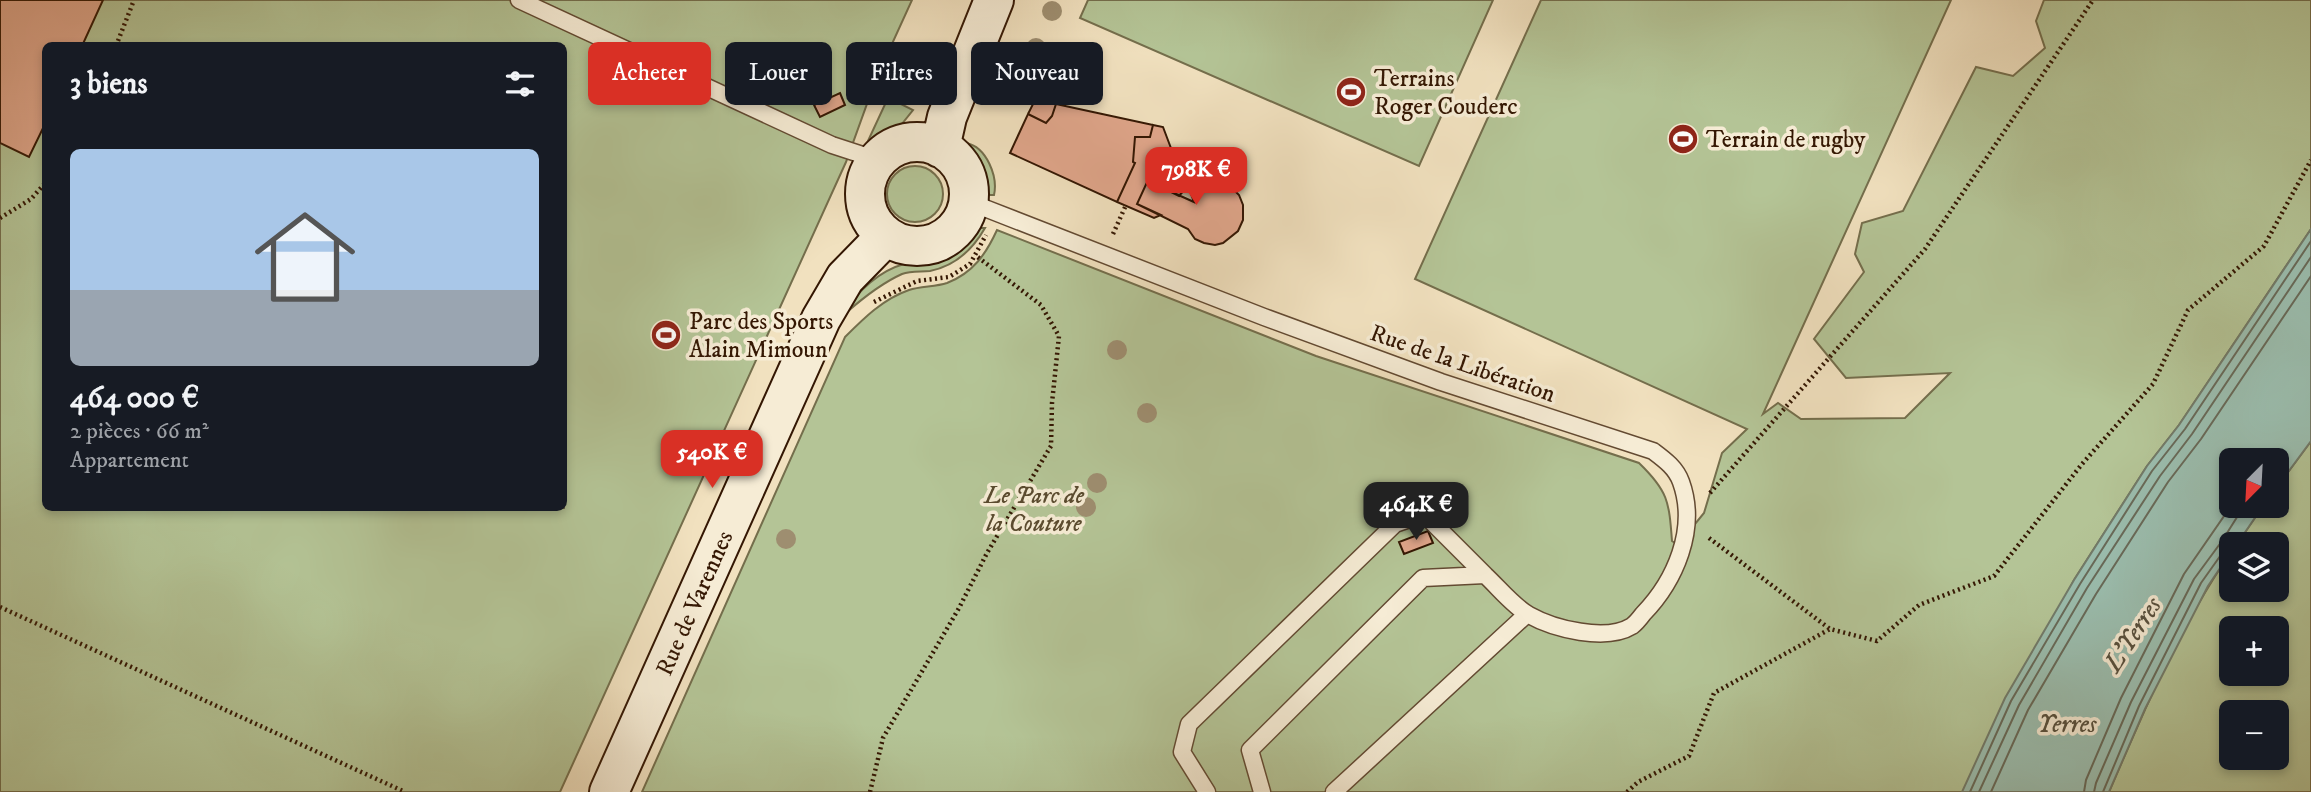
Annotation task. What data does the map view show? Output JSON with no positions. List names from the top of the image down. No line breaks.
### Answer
{"streets":{"street":["Rue de Varennes"],"lane":["Rue de la Libération"]},"crossings":[["Rue de la Libération","Rue de Varennes"]],"water":["L'Yerres","Yerres"],"parks":["Le Parc de la Couture"],"places":{"sports":["Terrains Roger Couderc","Terrain de rugby","Parc des Sports Alain Mimoun"]},"north":"bottom left","page":{"chip":["Acheter","Louer","Filtres","Nouveau"],"heading":"3 biens","list":[{"name":"464 000 €","note":"2 pièces · 66 m² · Appartement"}],"price":["798K €","540K €","464K €"],"map_buttons":["+","−"]}}
